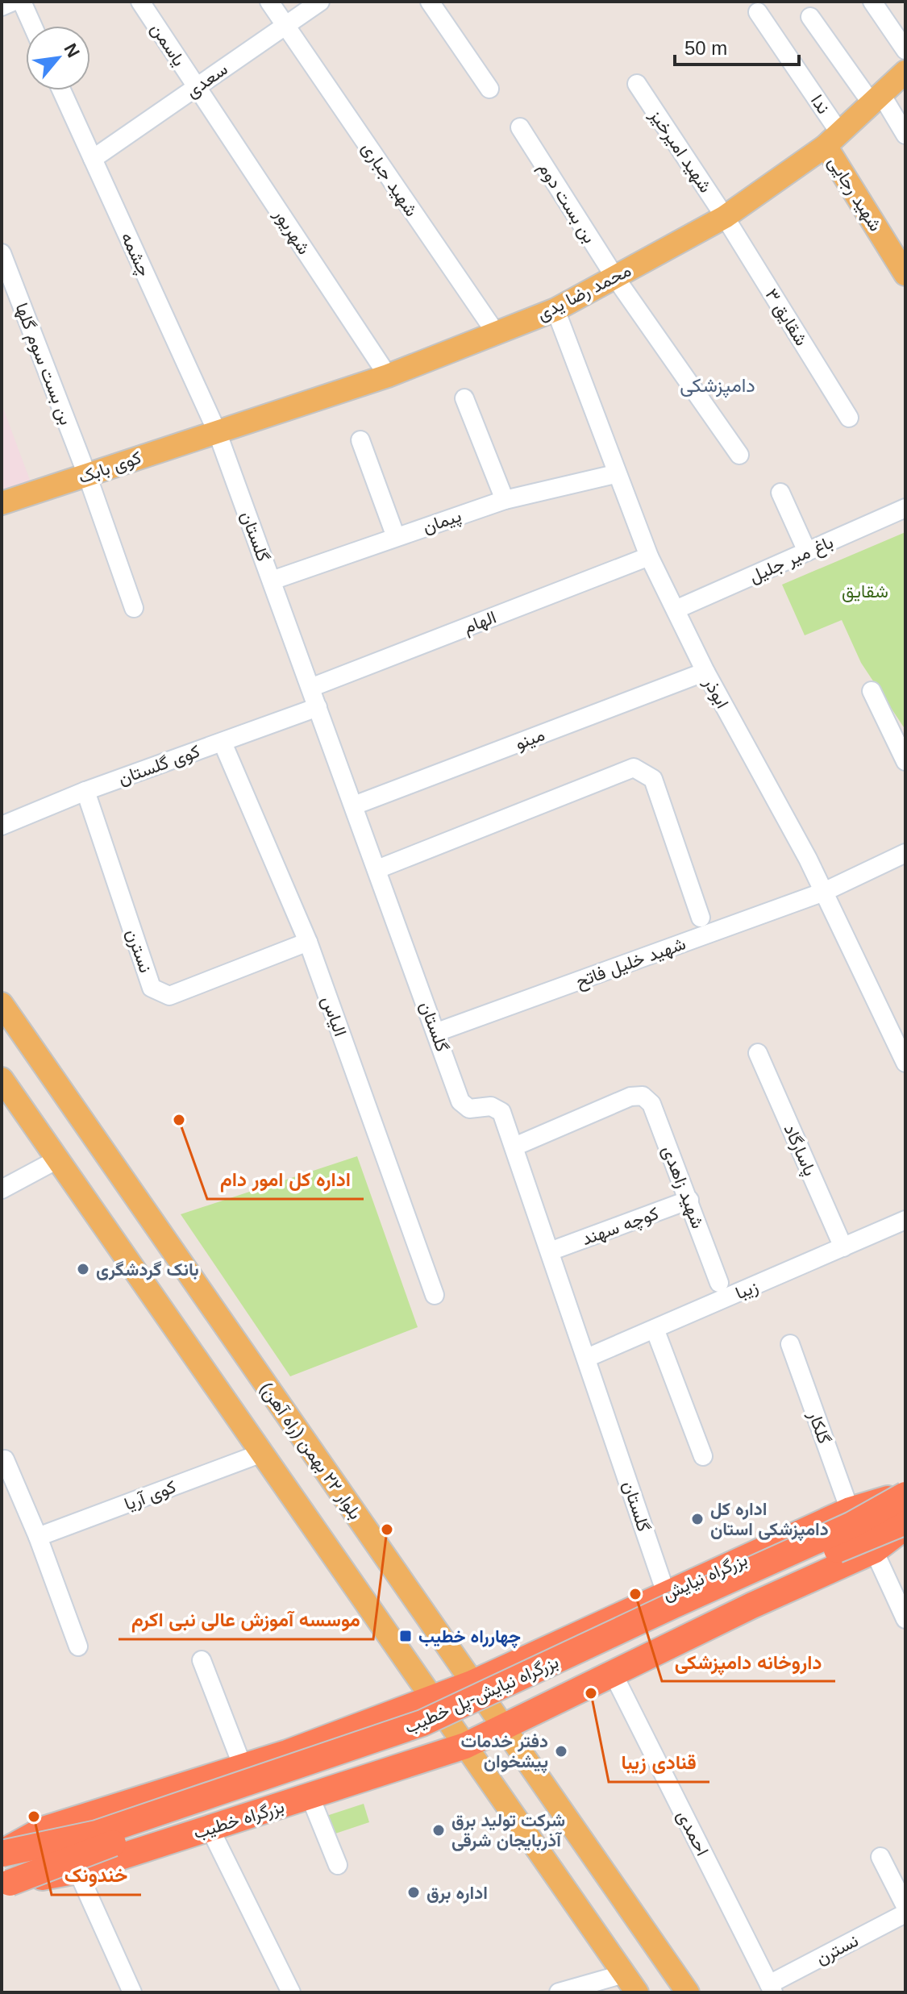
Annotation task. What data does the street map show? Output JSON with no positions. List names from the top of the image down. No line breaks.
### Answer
{"streets":{"highway":["بزرگراه نیایش","بزرگراه نیایش-پل خطیب","بزرگراه خطیب"],"main road":["شهید رجایی","محمد رضا یدی","کوی بابک","بلوار ۲۲ بهمن (راه آهن)"],"street":["یاسمن","سعدی","ندا","شهید امیرخیز","شهید جباری","بن بست دوم","شهریور","چشمه","شقایق ۳","بن بست سوم گلها","پیمان","گلستان","باغ میر جلیل","الهام","ابوذر","مینو","کوی گلستان","نسترن","شهید خلیل فاتح","الیاس","پاسارگاد","شهید زاهدی","کوچه سهند","زیبا","گلکار","کوی آریا","احمدی"]},"crossings":[["یاسمن","سعدی"],["یاسمن","شهریور"],["سعدی","شهید جباری"],["سعدی","شهریور"],["سعدی","چشمه"],["ندا","شهید رجایی"],["ندا","محمد رضا یدی"],["شهید امیرخیز","محمد رضا یدی"],["شهید امیرخیز","شقایق ۳"],["شهید جباری","محمد رضا یدی"],["شهید رجایی","محمد رضا یدی"],["بن بست دوم","محمد رضا یدی"],["شهریور","محمد رضا یدی"],["چشمه","محمد رضا یدی"],["چشمه","کوی بابک"],["چشمه","گلستان"],["محمد رضا یدی","شقایق ۳"],["محمد رضا یدی","کوی بابک"],["محمد رضا یدی","گلستان"],["محمد رضا یدی","ابوذر"],["بن بست سوم گلها","کوی بابک"],["کوی بابک","گلستان"],["پیمان","گلستان"],["پیمان","ابوذر"],["گلستان","الهام"],["گلستان","مینو"],["گلستان","کوی گلستان"],["گلستان","شهید خلیل فاتح"],["گلستان","شهید زاهدی"],["گلستان","کوچه سهند"],["گلستان","زیبا"],["گلستان","بزرگراه نیایش"],["باغ میر جلیل","ابوذر"],["الهام","ابوذر"],["ابوذر","مینو"],["ابوذر","شهید خلیل فاتح"],["کوی گلستان","نسترن"],["کوی گلستان","الیاس"],["نسترن","الیاس"],["نسترن","احمدی"],["پاسارگاد","زیبا"],["شهید زاهدی","کوچه سهند"],["گلکار","بزرگراه نیایش"],["بلوار ۲۲ بهمن (راه آهن)","بزرگراه نیایش"],["بلوار ۲۲ بهمن (راه آهن)","بزرگراه خطیب"],["بزرگراه نیایش","بزرگراه نیایش-پل خطیب"],["بزرگراه نیایش-پل خطیب","بزرگراه خطیب"]],"districts":["دامپزشکی"],"parks":["شقایق"],"places":{"other":["اداره کل امور دام","بانک گردشگری","اداره کل دامپزشکی استان","موسسه آموزش عالی نبی اکرم","داروخانه دامپزشکی","قنادی زیبا","دفتر خدمات پیشخوان","خندونک","شرکت تولید برق آذربایجان شرقی","اداره برق"],"transit":["چهارراه خطیب"]},"scale_bar":"50 m","north":"top right"}
